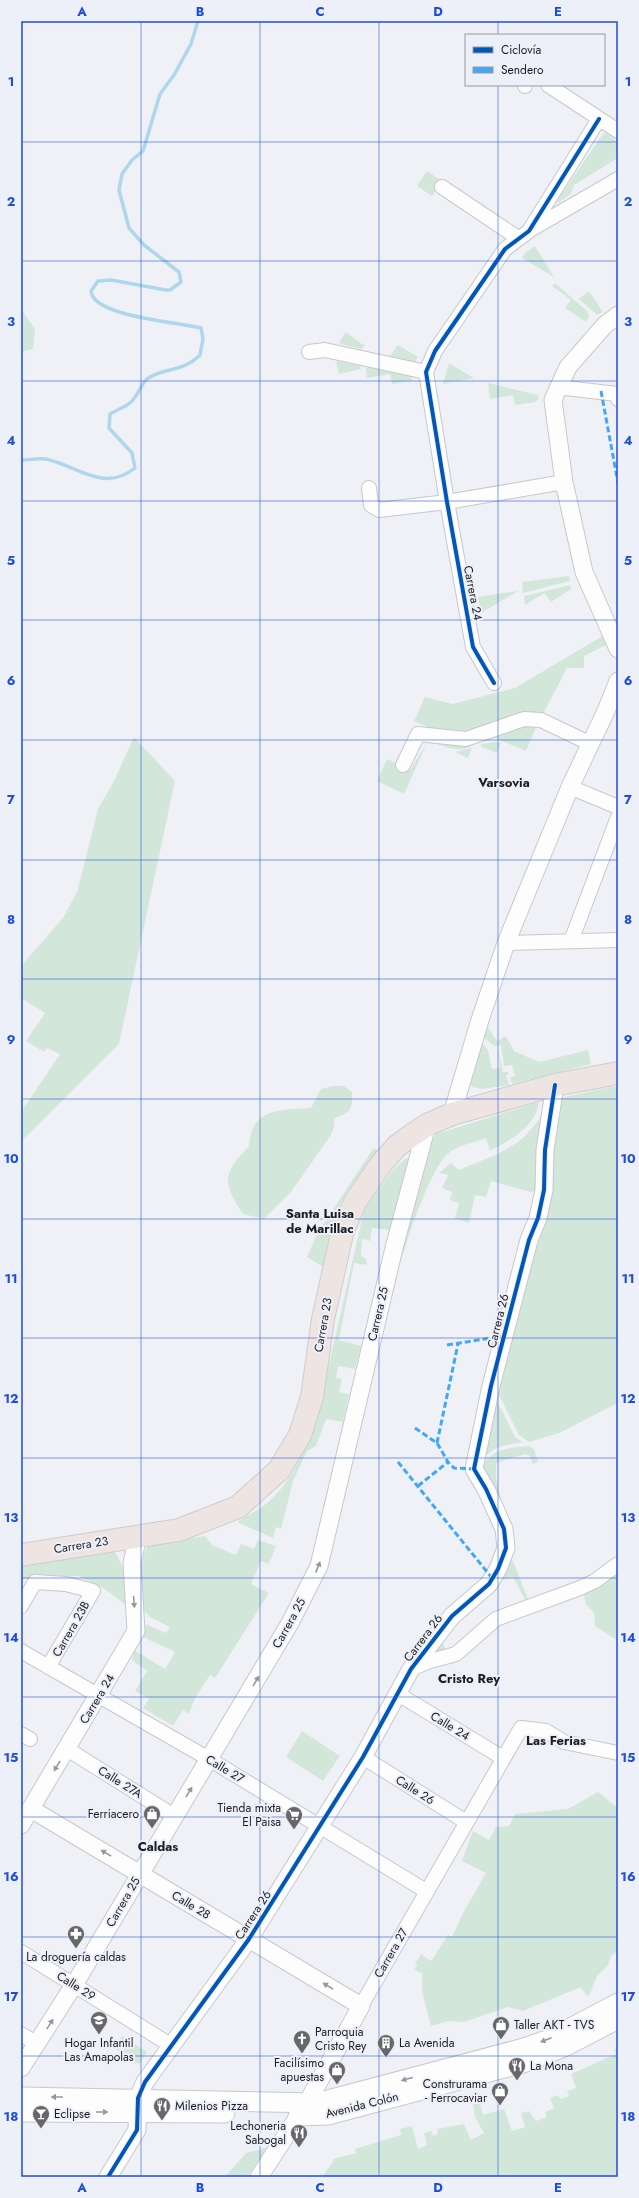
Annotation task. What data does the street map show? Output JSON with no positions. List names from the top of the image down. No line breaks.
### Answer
{"streets":{"highway":["Carrera 23"],"main road":["Avenida Colón"],"street":["Carrera 24","Carrera 25","Carrera 26","Carrera 23B","Calle 24","Calle 27","Calle 27A","Calle 26","Calle 28","Carrera 27","Calle 29"]},"crossings":[["Carrera 24","Carrera 23"],["Carrera 24","Calle 27"],["Carrera 24","Calle 27A"],["Carrera 24","Calle 28"],["Carrera 25","Carrera 23"],["Carrera 25","Calle 27"],["Carrera 25","Calle 27A"],["Carrera 25","Calle 28"],["Carrera 25","Calle 29"],["Carrera 26","Carrera 23"],["Carrera 26","Calle 24"],["Carrera 26","Calle 27"],["Carrera 26","Calle 26"],["Carrera 26","Calle 28"],["Carrera 26","Calle 29"],["Carrera 26","Avenida Colón"],["Carrera 23B","Calle 27"],["Calle 24","Carrera 27"],["Calle 27","Carrera 27"],["Calle 26","Carrera 27"],["Calle 28","Carrera 27"],["Carrera 27","Avenida Colón"]],"one_way":["Carrera 24","Carrera 25","Calle 28"],"districts":["Varsovia","Santa Luisa de Marillac","Cristo Rey","Las Ferias","Caldas"],"places":{"shop":["Ferriacero","Taller AKT - TVS","Facilísimo apuestas","Construrama - Ferrocaviar"],"supermarket":["Tienda mixta El Paisa"],"pharmacy":["La droguería caldas"],"school or university":["Hogar Infantil Las Amapolas"],"church":["Parroquia Cristo Rey"],"building":["La Avenida"],"restaurant":["La Mona","Milenios Pizza","Lechoneria Sabogal"],"bar":["Eclipse"]},"legend":["Ciclovía","Sendero"],"grid":{"columns":["A","B","C","D","E"],"rows":["1","2","3","4","5","6","7","8","9","10","11","12","13","14","15","16","17","18"]}}
